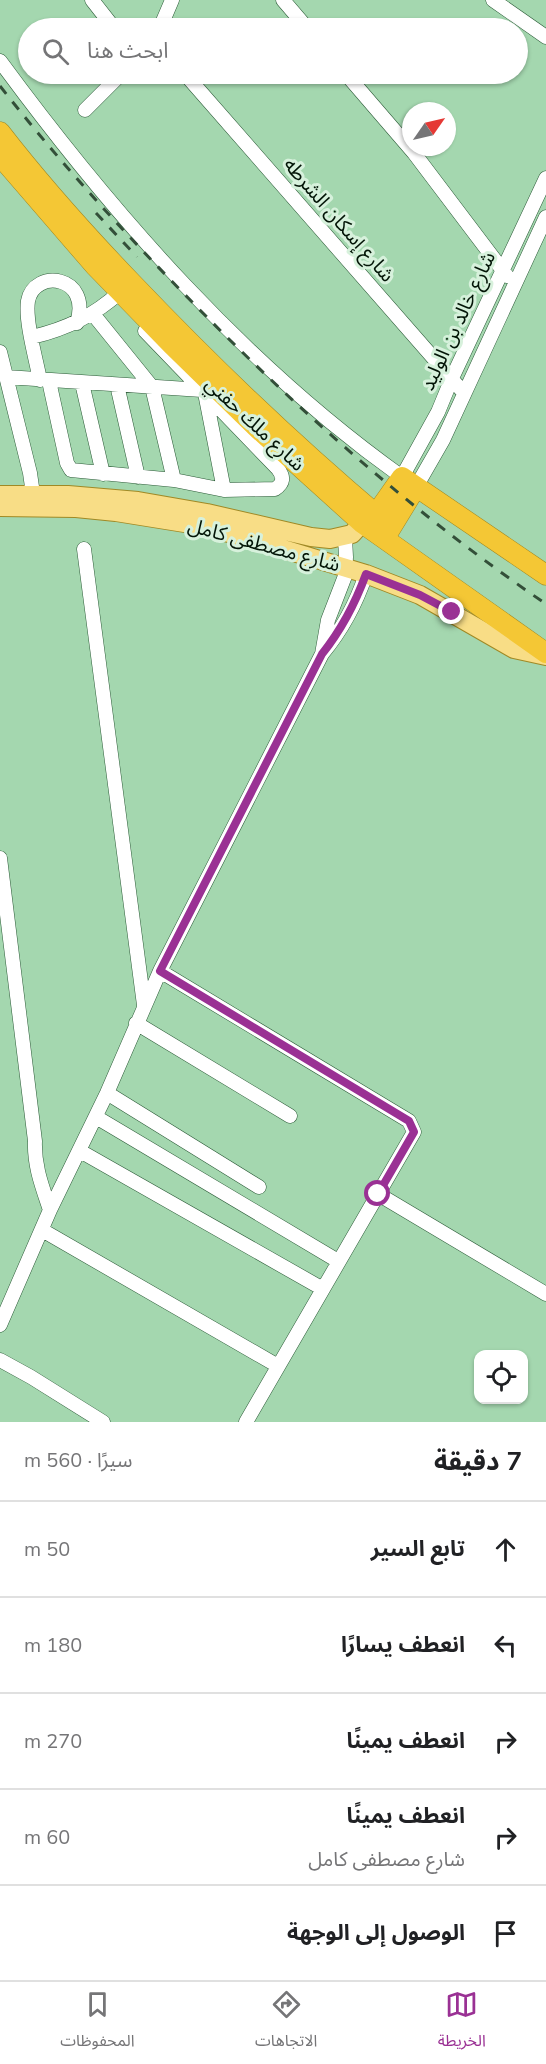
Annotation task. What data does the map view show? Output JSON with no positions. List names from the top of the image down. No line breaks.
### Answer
{"streets":{"highway":["شارع ملك حفني","شارع مصطفى كامل"],"street":["شارع إسكان الشرطه","شارع خالد بن الوليد"]},"crossings":[["شارع إسكان الشرطه","شارع خالد بن الوليد"],["شارع خالد بن الوليد","شارع مصطفى كامل"],["شارع ملك حفني","شارع مصطفى كامل"]],"north":"top right","page":{"search":"ابحث هنا","heading":["7 دقيقة","سيرًا · 560 m"],"list":[["تابع السير","50 m"],["انعطف يسارًا","180 m"],["انعطف يمينًا","270 m"],["انعطف يمينًا","شارع مصطفى كامل","60 m"],"الوصول إلى الوجهة"],"nav":["الخريطة","الاتجاهات","المحفوظات"]}}
